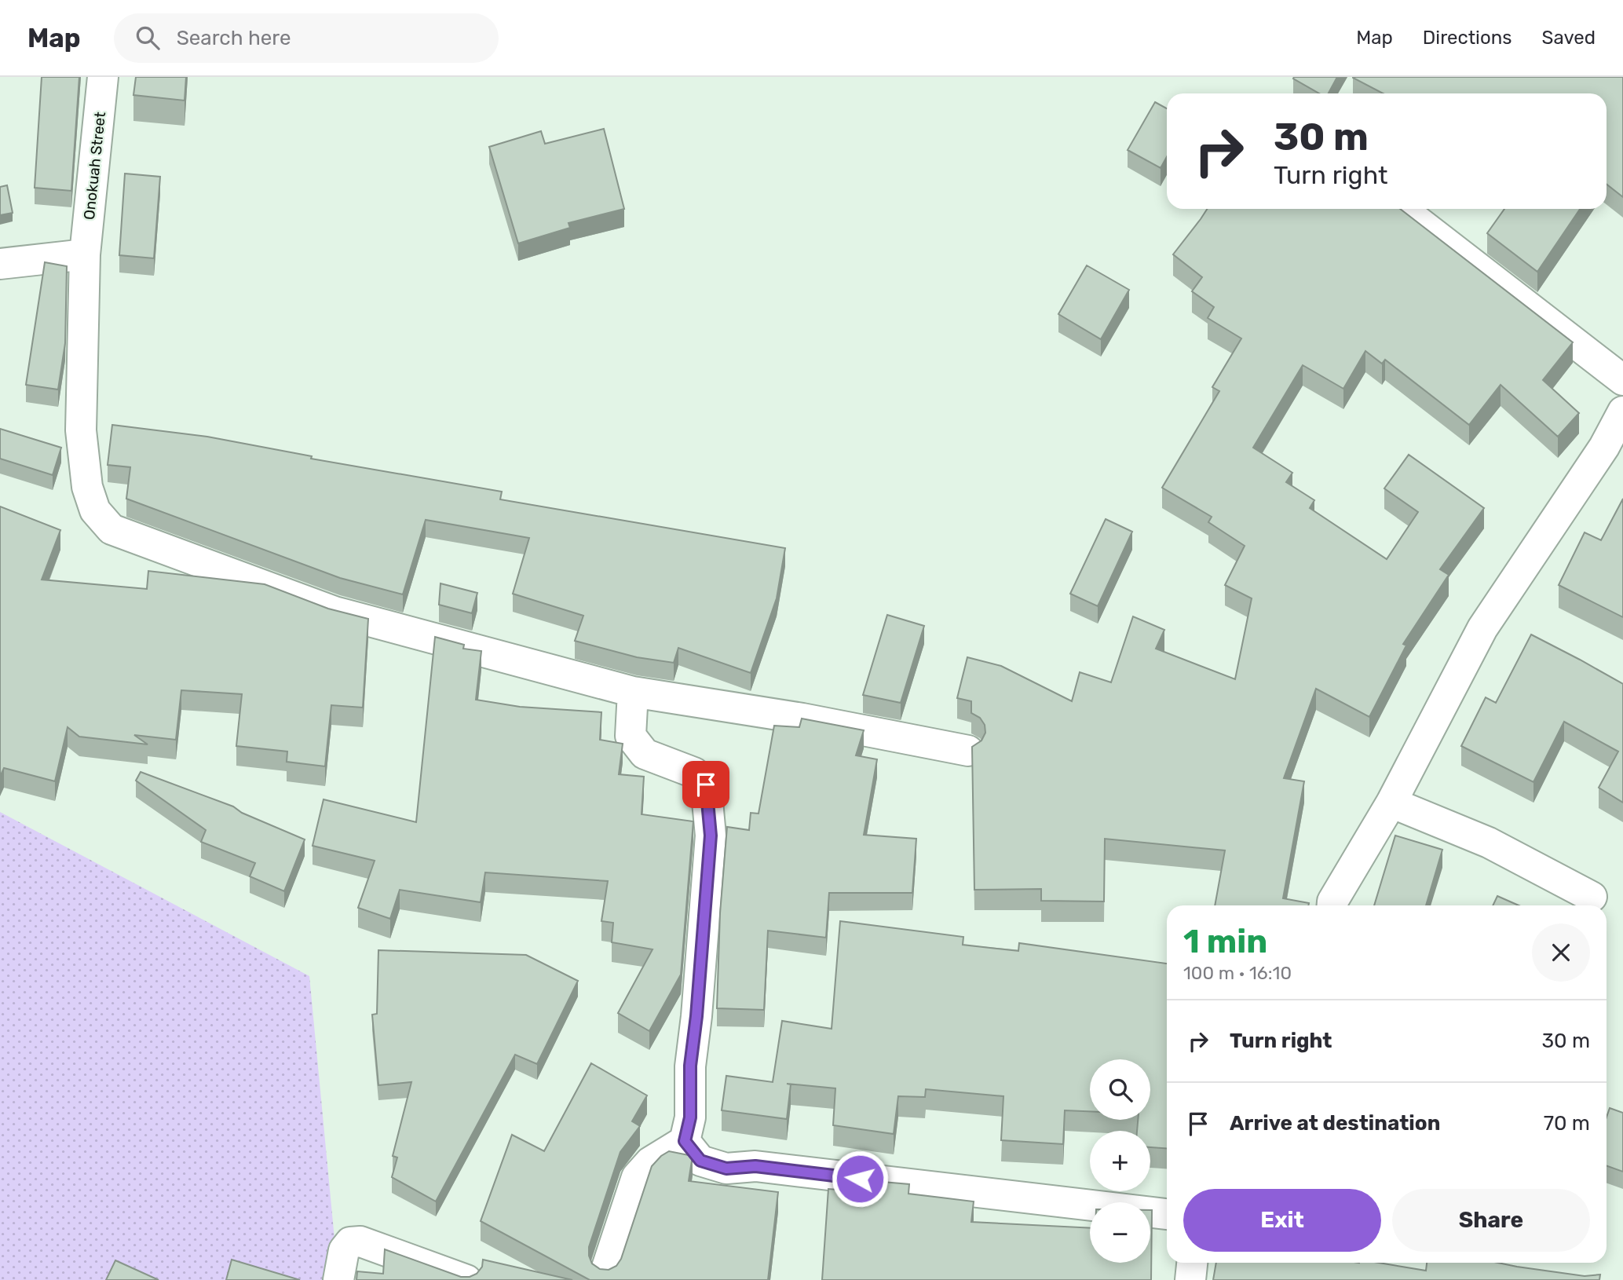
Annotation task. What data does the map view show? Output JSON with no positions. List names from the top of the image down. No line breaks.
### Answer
{"streets":{"street":["Onokuah Street"]},"page":{"header":"Map","search":"Search here","nav":["Map","Directions","Saved"],"turn":["30 m","Turn right"],"heading":["1 min","100 m · 16:10"],"list":[{"name":"Turn right","value":"30 m"},{"name":"Arrive at destination","value":"70 m"}],"map_buttons":["+","−"],"buttons":["Exit","Share"]}}
